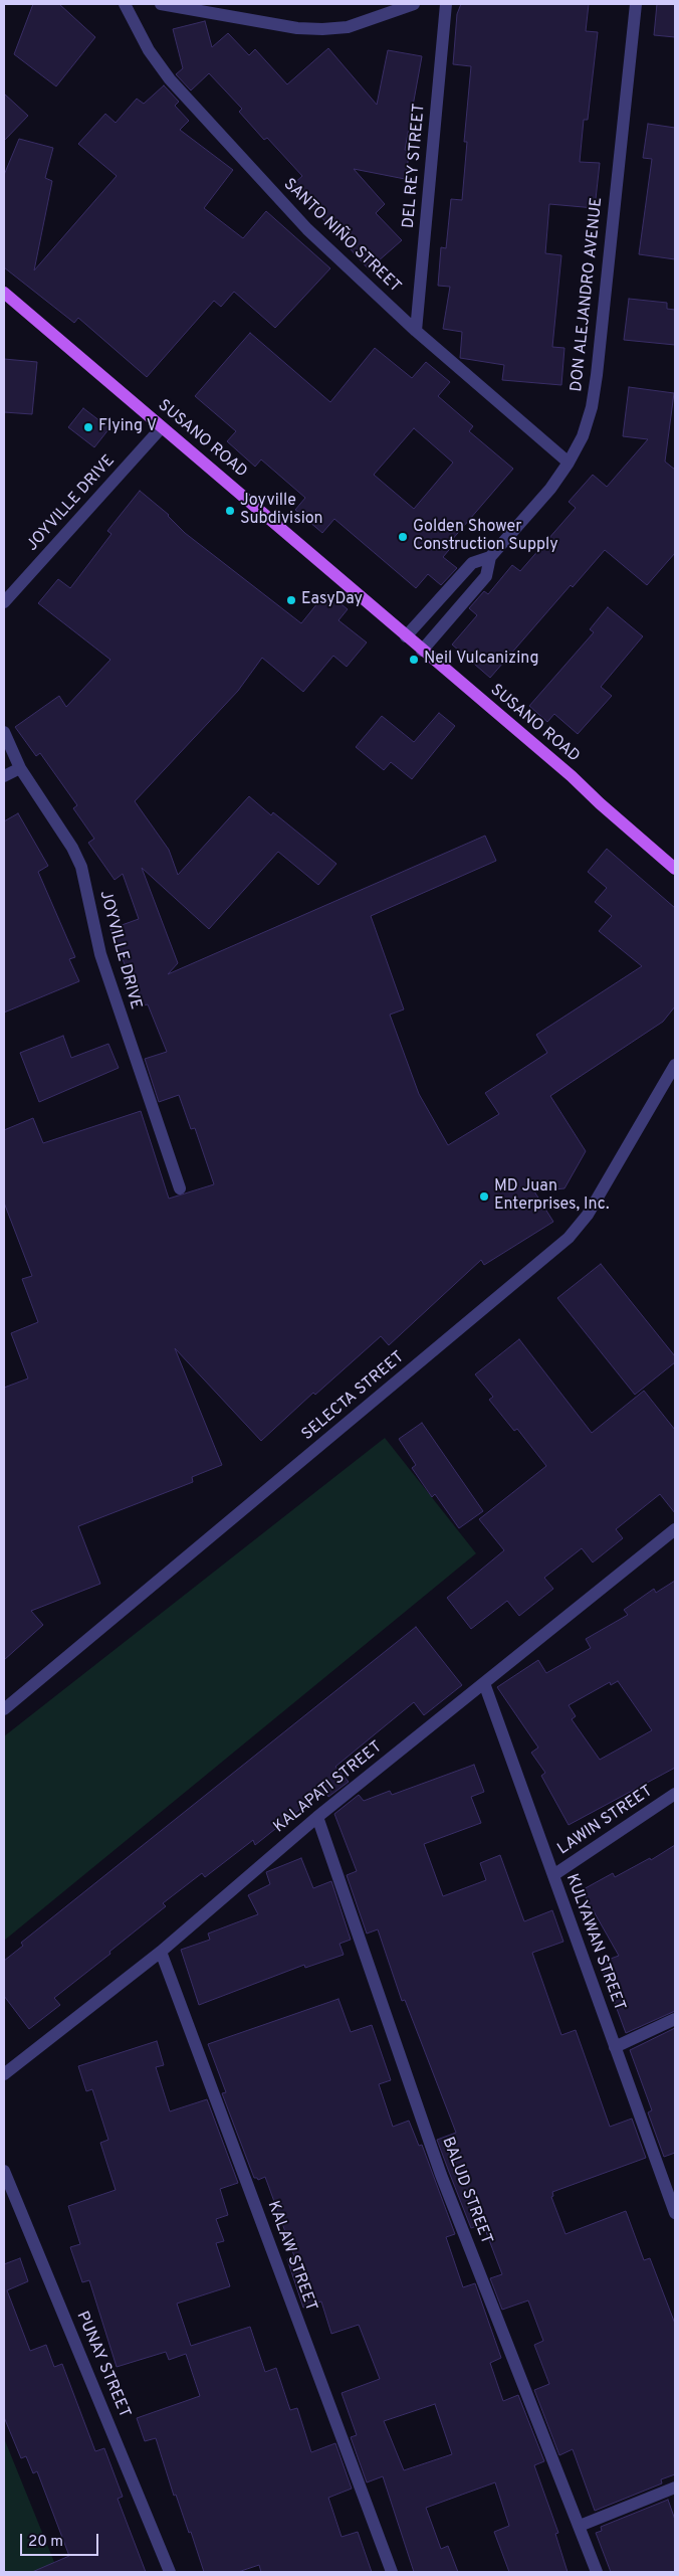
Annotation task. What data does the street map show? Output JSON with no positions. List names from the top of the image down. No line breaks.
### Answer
{"streets":{"main road":["SUSANO ROAD"],"street":["DEL REY STREET","SANTO NIÑO STREET","DON ALEJANDRO AVENUE","JOYVILLE DRIVE","SELECTA STREET","KALAPATI STREET","LAWIN STREET","KULYAWAN STREET","BALUD STREET","KALAW STREET","PUNAY STREET"]},"crossings":[["DEL REY STREET","SANTO NIÑO STREET"],["SANTO NIÑO STREET","DON ALEJANDRO AVENUE"],["DON ALEJANDRO AVENUE","SUSANO ROAD"],["SUSANO ROAD","JOYVILLE DRIVE"],["KALAPATI STREET","KULYAWAN STREET"],["KALAPATI STREET","BALUD STREET"],["KALAPATI STREET","KALAW STREET"],["LAWIN STREET","KULYAWAN STREET"]],"places":["Flying V","Joyville Subdivision","Golden Shower Construction Supply","EasyDay","Neil Vulcanizing","MD Juan Enterprises, Inc."],"scale_bar":"20 m"}
